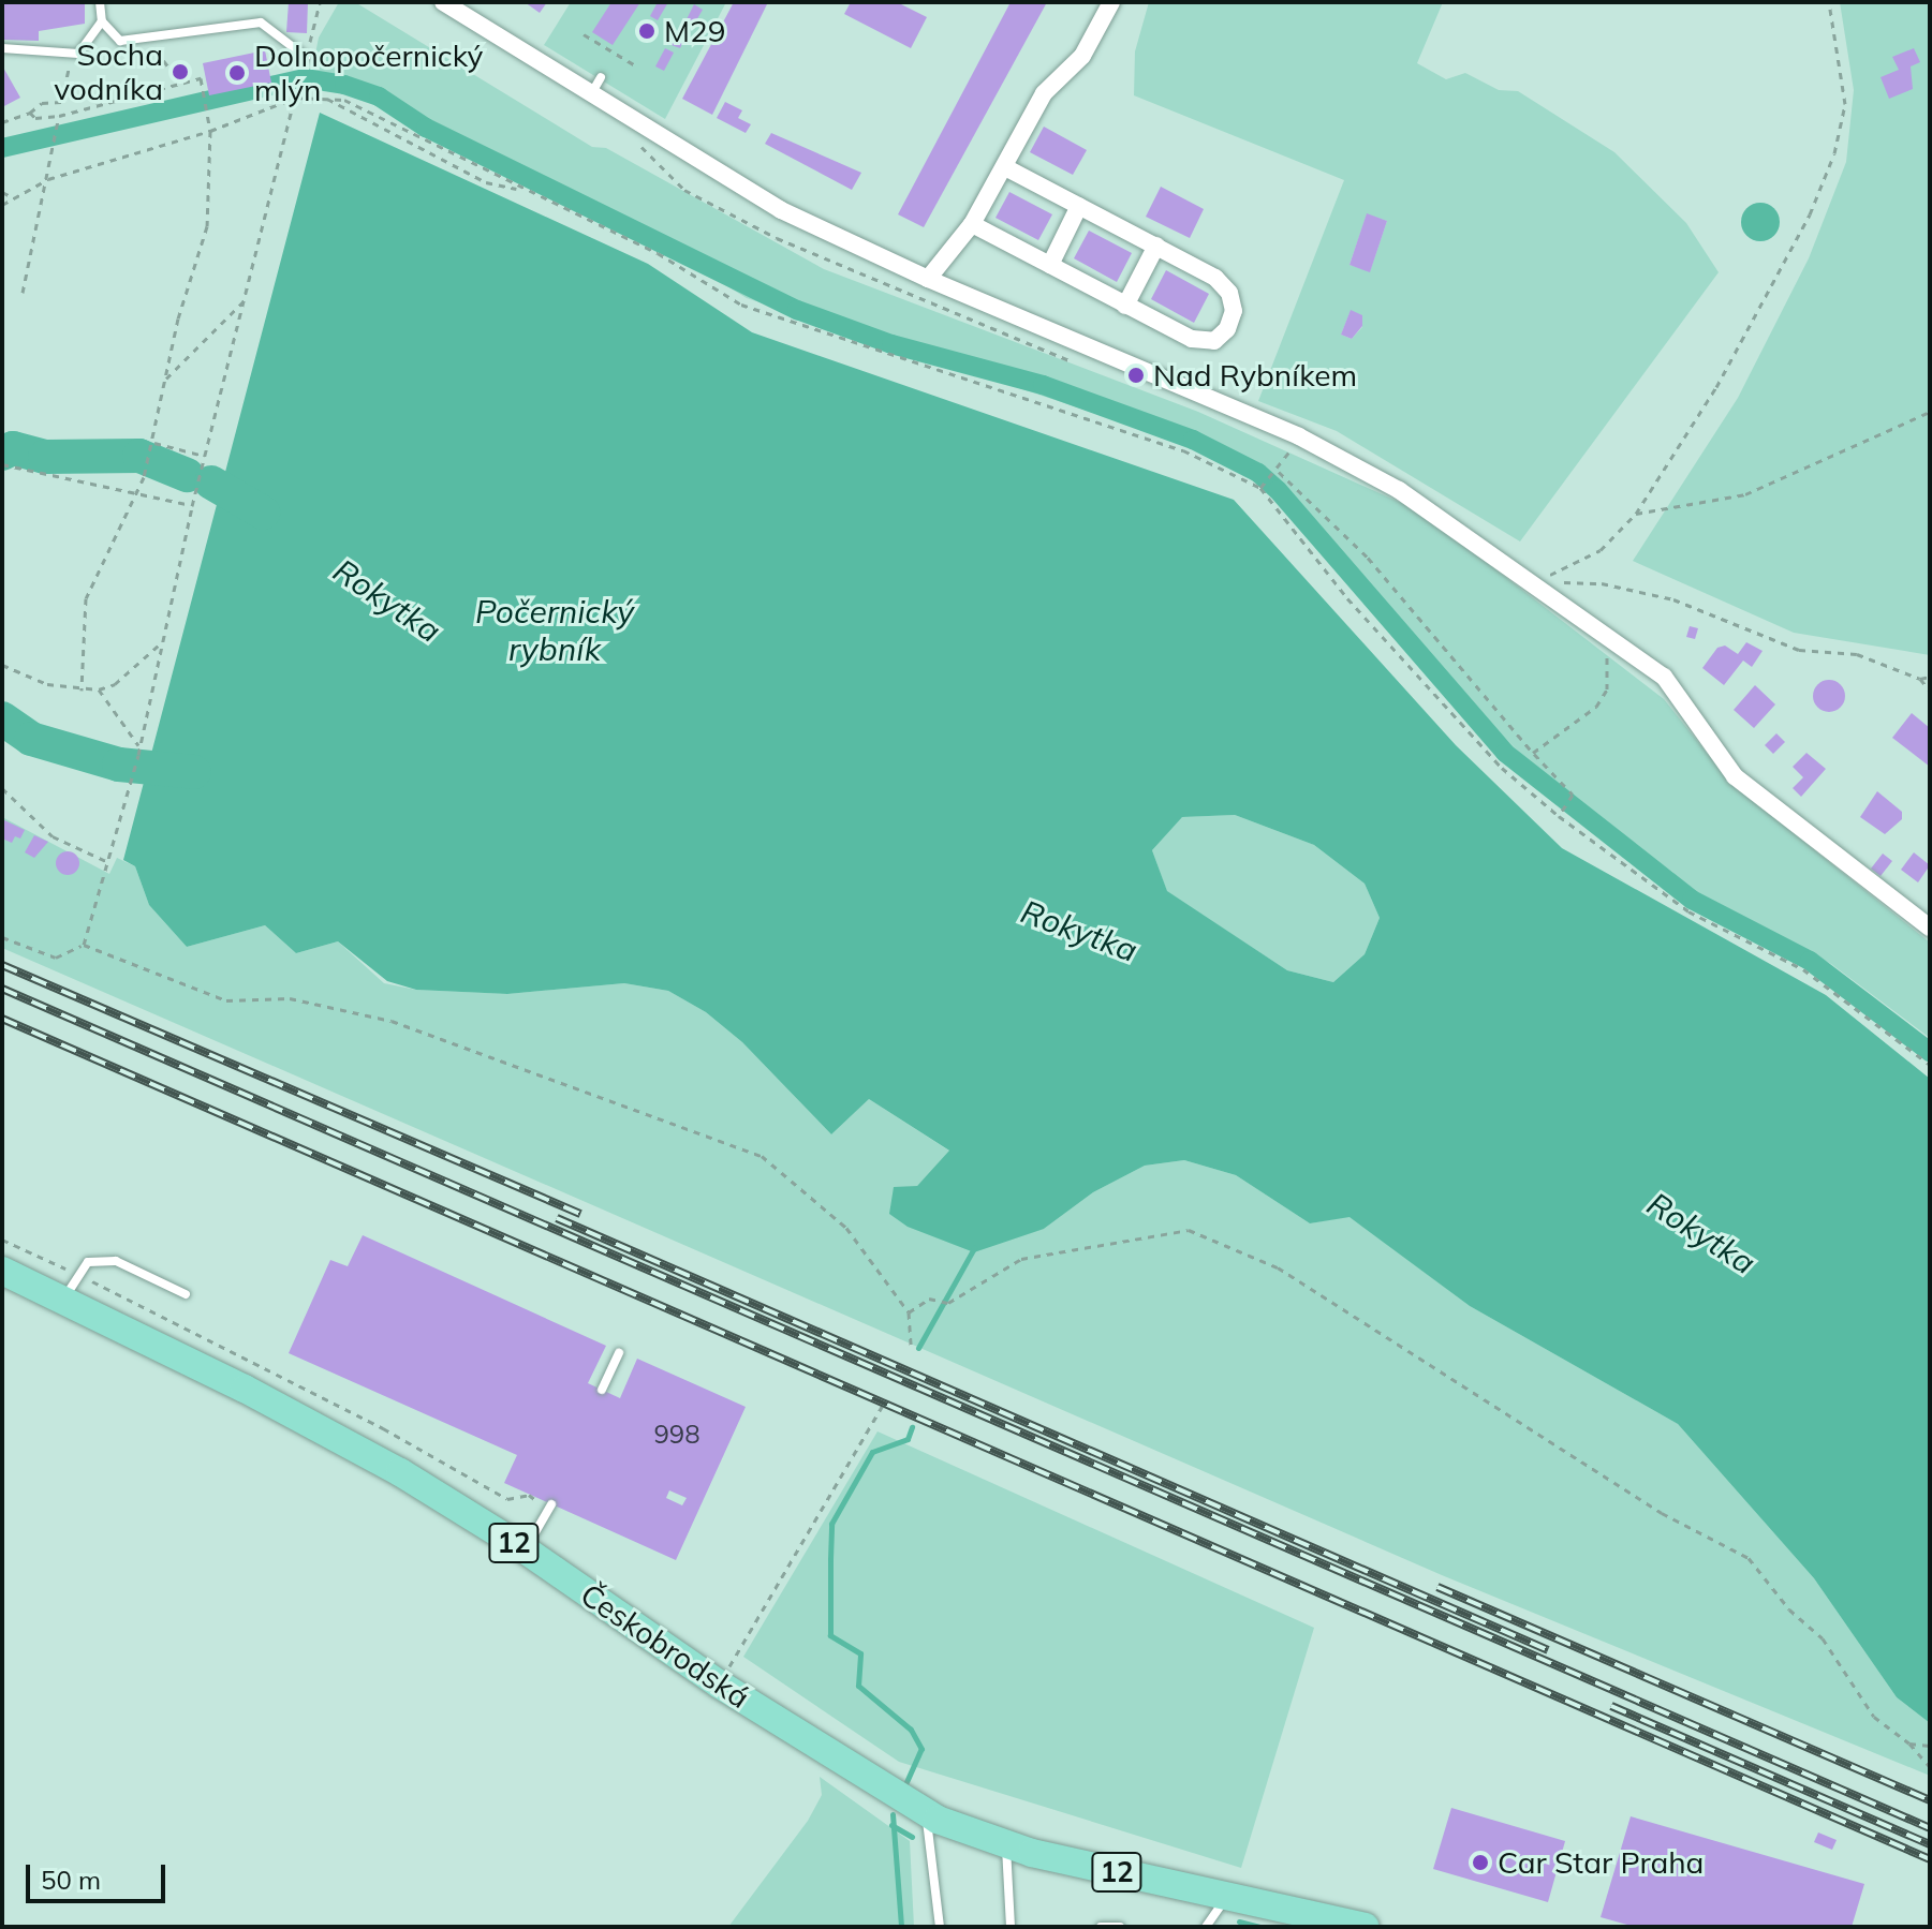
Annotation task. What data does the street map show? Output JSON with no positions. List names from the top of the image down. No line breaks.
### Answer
{"streets":{"main road":["12","Českobrodská"]},"water":["Rokytka","Počernický rybník"],"places":["M29","Socha vodníka","Dolnopočernický mlýn","Nad Rybníkem","Car Star Praha"],"house_numbers":["998"],"scale_bar":"50 m"}
